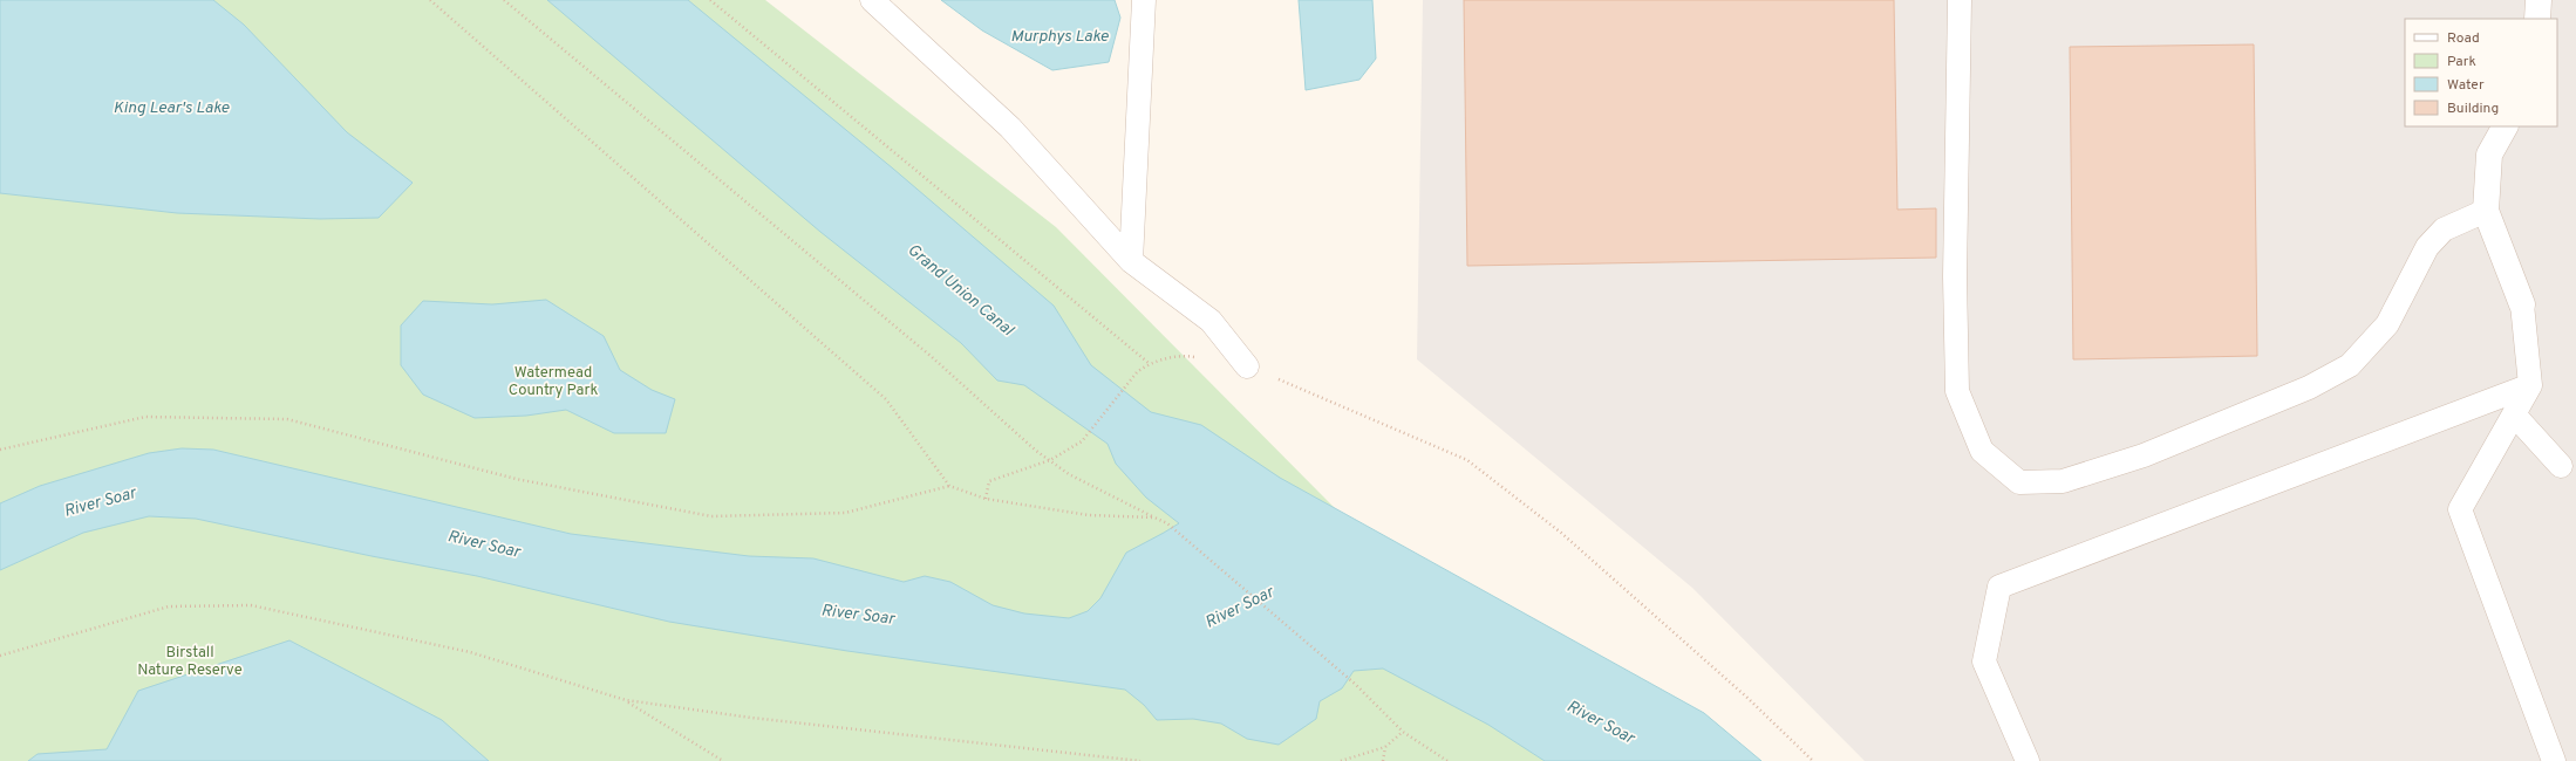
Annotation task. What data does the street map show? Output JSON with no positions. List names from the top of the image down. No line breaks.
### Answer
{"water":["Murphys Lake","King Lear's Lake","Grand Union Canal","River Soar"],"parks":["Watermead Country Park","Birstall Nature Reserve"],"legend":["Road","Park","Water","Building"]}
